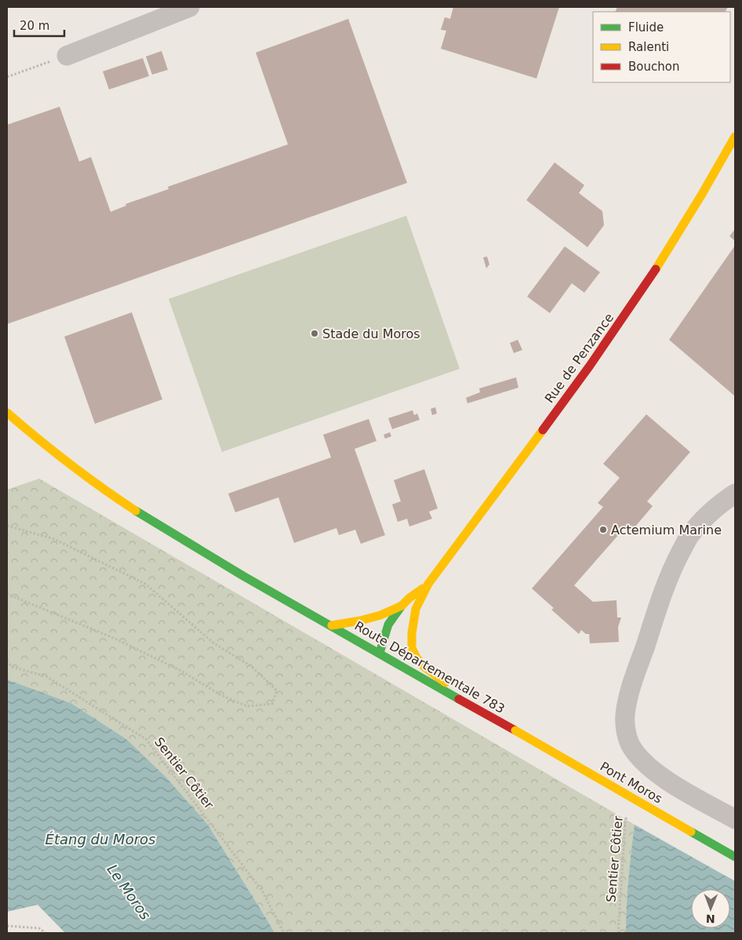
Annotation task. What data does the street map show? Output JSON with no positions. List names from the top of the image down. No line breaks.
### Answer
{"streets":{"main road":["Rue de Penzance","Route Départementale 783","Pont Moros"],"path":["Sentier Côtier"]},"crossings":[["Rue de Penzance","Route Départementale 783"],["Route Départementale 783","Pont Moros"]],"water":["Étang du Moros","Le Moros"],"places":["Stade du Moros","Actemium Marine"],"legend":["Fluide","Ralenti","Bouchon"],"scale_bar":"20 m","north":"bottom"}
